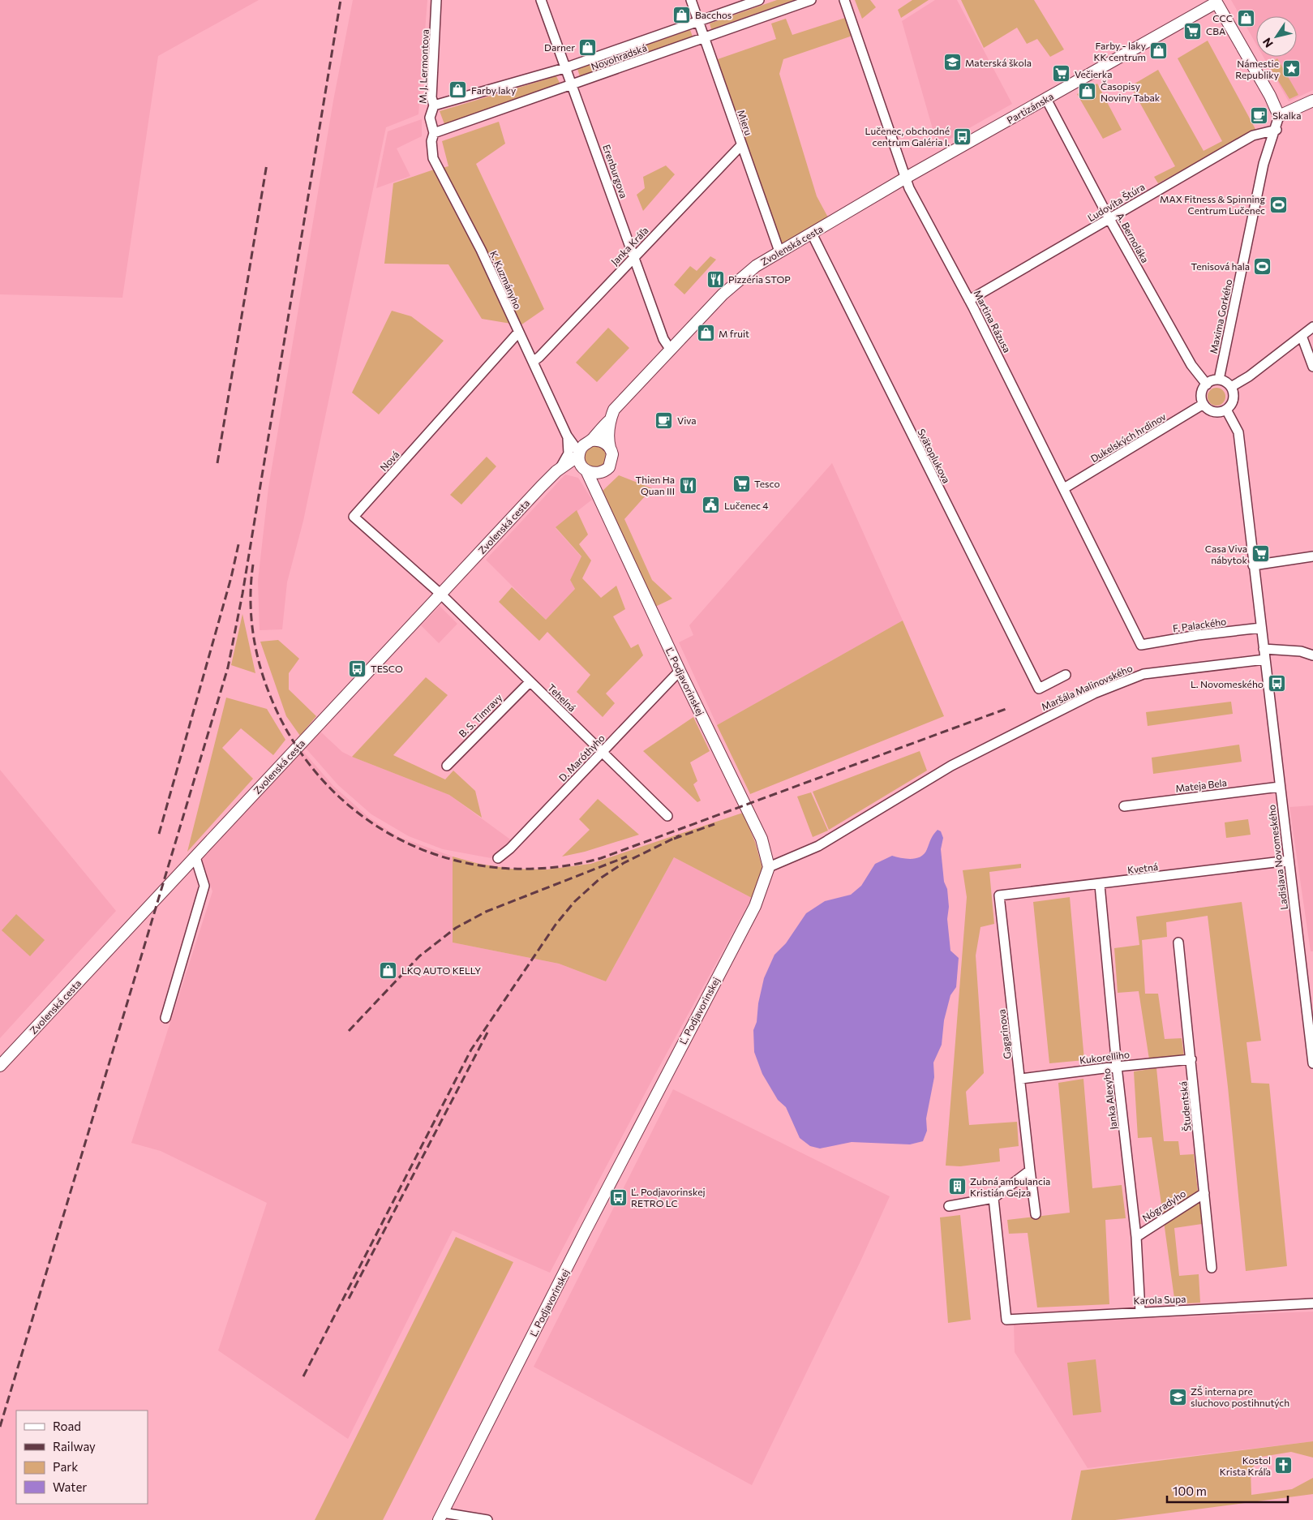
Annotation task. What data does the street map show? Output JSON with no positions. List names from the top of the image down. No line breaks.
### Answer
{"streets":{"street":["Novohradská","M. J. Lermontova","Partizánska","Mieru","Erenburgova","Ľudovíta Štúra","A. Bernoláka","Zvolenská cesta","Janka Kráľa","K. Kuzmányho","Maxima Gorkého","Martina Rázusa","Dukelských hrdinov","Svätoplukova","Nová","F. Palackého","Ľ. Podjavorinskej","Maršála Malinovského","Tehelná","B. S. Timravy","D. Maróthyho","Mateja Bela","Ladislava Novomeského","Kvetná","Gagarinova","Kukorelliho","Janka Alexyho","Študentská","Nógradyho","Karola Supa"]},"crossings":[["Novohradská","M. J. Lermontova"],["Novohradská","Mieru"],["Novohradská","Erenburgova"],["Novohradská","K. Kuzmányho"],["M. J. Lermontova","K. Kuzmányho"],["Partizánska","A. Bernoláka"],["Partizánska","Zvolenská cesta"],["Partizánska","Martina Rázusa"],["Mieru","Zvolenská cesta"],["Mieru","Janka Kráľa"],["Erenburgova","Zvolenská cesta"],["Erenburgova","Janka Kráľa"],["Ľudovíta Štúra","A. Bernoláka"],["Ľudovíta Štúra","Maxima Gorkého"],["Ľudovíta Štúra","Martina Rázusa"],["A. Bernoláka","Maxima Gorkého"],["A. Bernoláka","Dukelských hrdinov"],["Zvolenská cesta","K. Kuzmányho"],["Zvolenská cesta","Martina Rázusa"],["Zvolenská cesta","Svätoplukova"],["Zvolenská cesta","Nová"],["Zvolenská cesta","Ľ. Podjavorinskej"],["Zvolenská cesta","Tehelná"],["Janka Kráľa","K. Kuzmányho"],["K. Kuzmányho","Nová"],["K. Kuzmányho","Ľ. Podjavorinskej"],["Maxima Gorkého","Dukelských hrdinov"],["Martina Rázusa","Dukelských hrdinov"],["Martina Rázusa","F. Palackého"],["Nová","Tehelná"],["Ľ. Podjavorinskej","Maršála Malinovského"],["Ľ. Podjavorinskej","D. Maróthyho"],["Maršála Malinovského","Ladislava Novomeského"],["Tehelná","B. S. Timravy"],["Tehelná","D. Maróthyho"],["Mateja Bela","Ladislava Novomeského"],["Ladislava Novomeského","Kvetná"],["Kvetná","Gagarinova"],["Kvetná","Janka Alexyho"],["Gagarinova","Kukorelliho"],["Kukorelliho","Janka Alexyho"],["Kukorelliho","Študentská"],["Janka Alexyho","Nógradyho"],["Janka Alexyho","Karola Supa"],["Študentská","Nógradyho"]],"places":{"shop":["Bacchos","CCC","Darner","Farby - laky KK centrum","Farby laky","Časopisy Noviny Tabak","M fruit","LKQ AUTO KELLY"],"supermarket":["CBA","Večierka","Tesco","Casa Viva nábytok"],"school or university":["Materská škola","ZŠ interna pre sluchovo postihnutých"],"place":["Námestie Republiky"],"cafe":["Skalka","Viva"],"bus stop":["Lučenec, obchodné centrum Galéria I.","TESCO","L. Novomeského","Ľ. Podjavorinskej RETRO LC"],"sports":["MAX Fitness & Spinning Centrum Lučenec","Tenisová hala"],"restaurant":["Pizzéria STOP","Thien Ha Quan III"],"public building":["Lučenec 4"],"building":["Zubná ambulancia Kristián Gejza"],"church":["Kostol Krista Kráľa"]},"legend":["Road","Railway","Park","Water"],"scale_bar":"100 m","north":"bottom left"}
